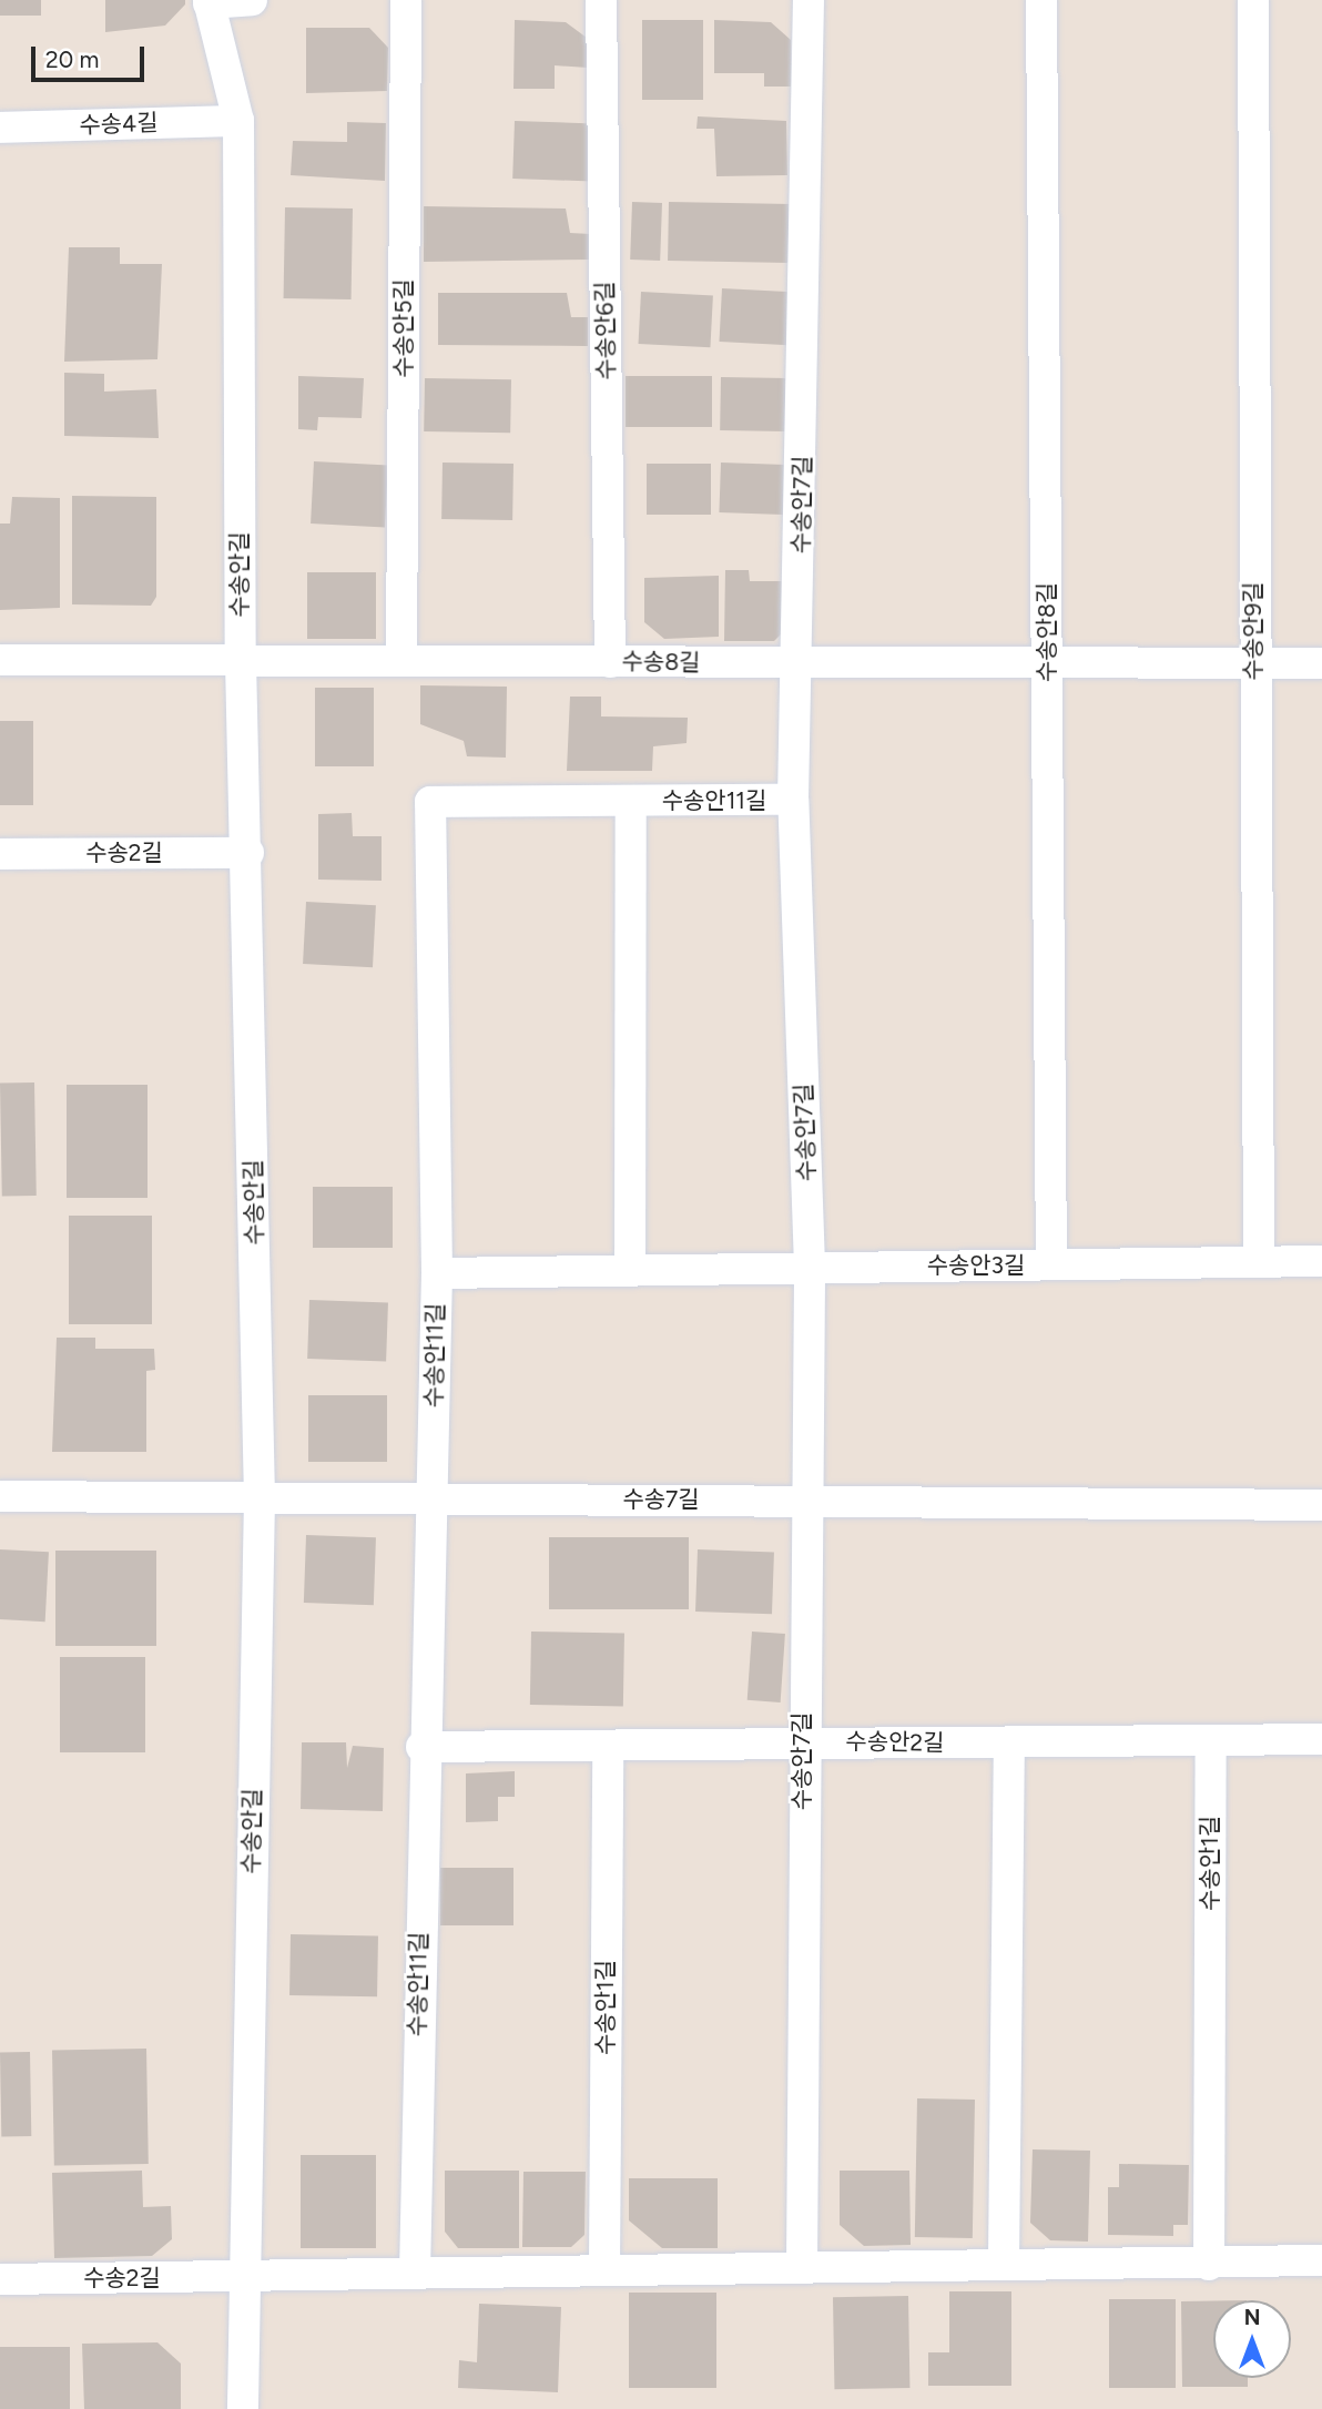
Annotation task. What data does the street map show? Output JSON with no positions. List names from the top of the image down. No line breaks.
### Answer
{"streets":{"street":["수송4길","수송안5길","수송안6길","수송안7길","수송안길","수송안9길","수송안8길","수송8길","수송안11길","수송2길","수송안3길","수송7길","수송안2길","수송안1길"]},"crossings":[["수송4길","수송안길"],["수송안5길","수송8길"],["수송안6길","수송8길"],["수송안7길","수송8길"],["수송안7길","수송안11길"],["수송안7길","수송안3길"],["수송안7길","수송7길"],["수송안7길","수송안2길"],["수송안길","수송8길"],["수송안길","수송2길"],["수송안길","수송7길"],["수송안9길","수송8길"],["수송안9길","수송안3길"],["수송안8길","수송8길"],["수송안8길","수송안3길"],["수송안11길","수송안3길"],["수송안11길","수송7길"],["수송안11길","수송안2길"],["수송안2길","수송안1길"]],"scale_bar":"20 m","north":"top"}
